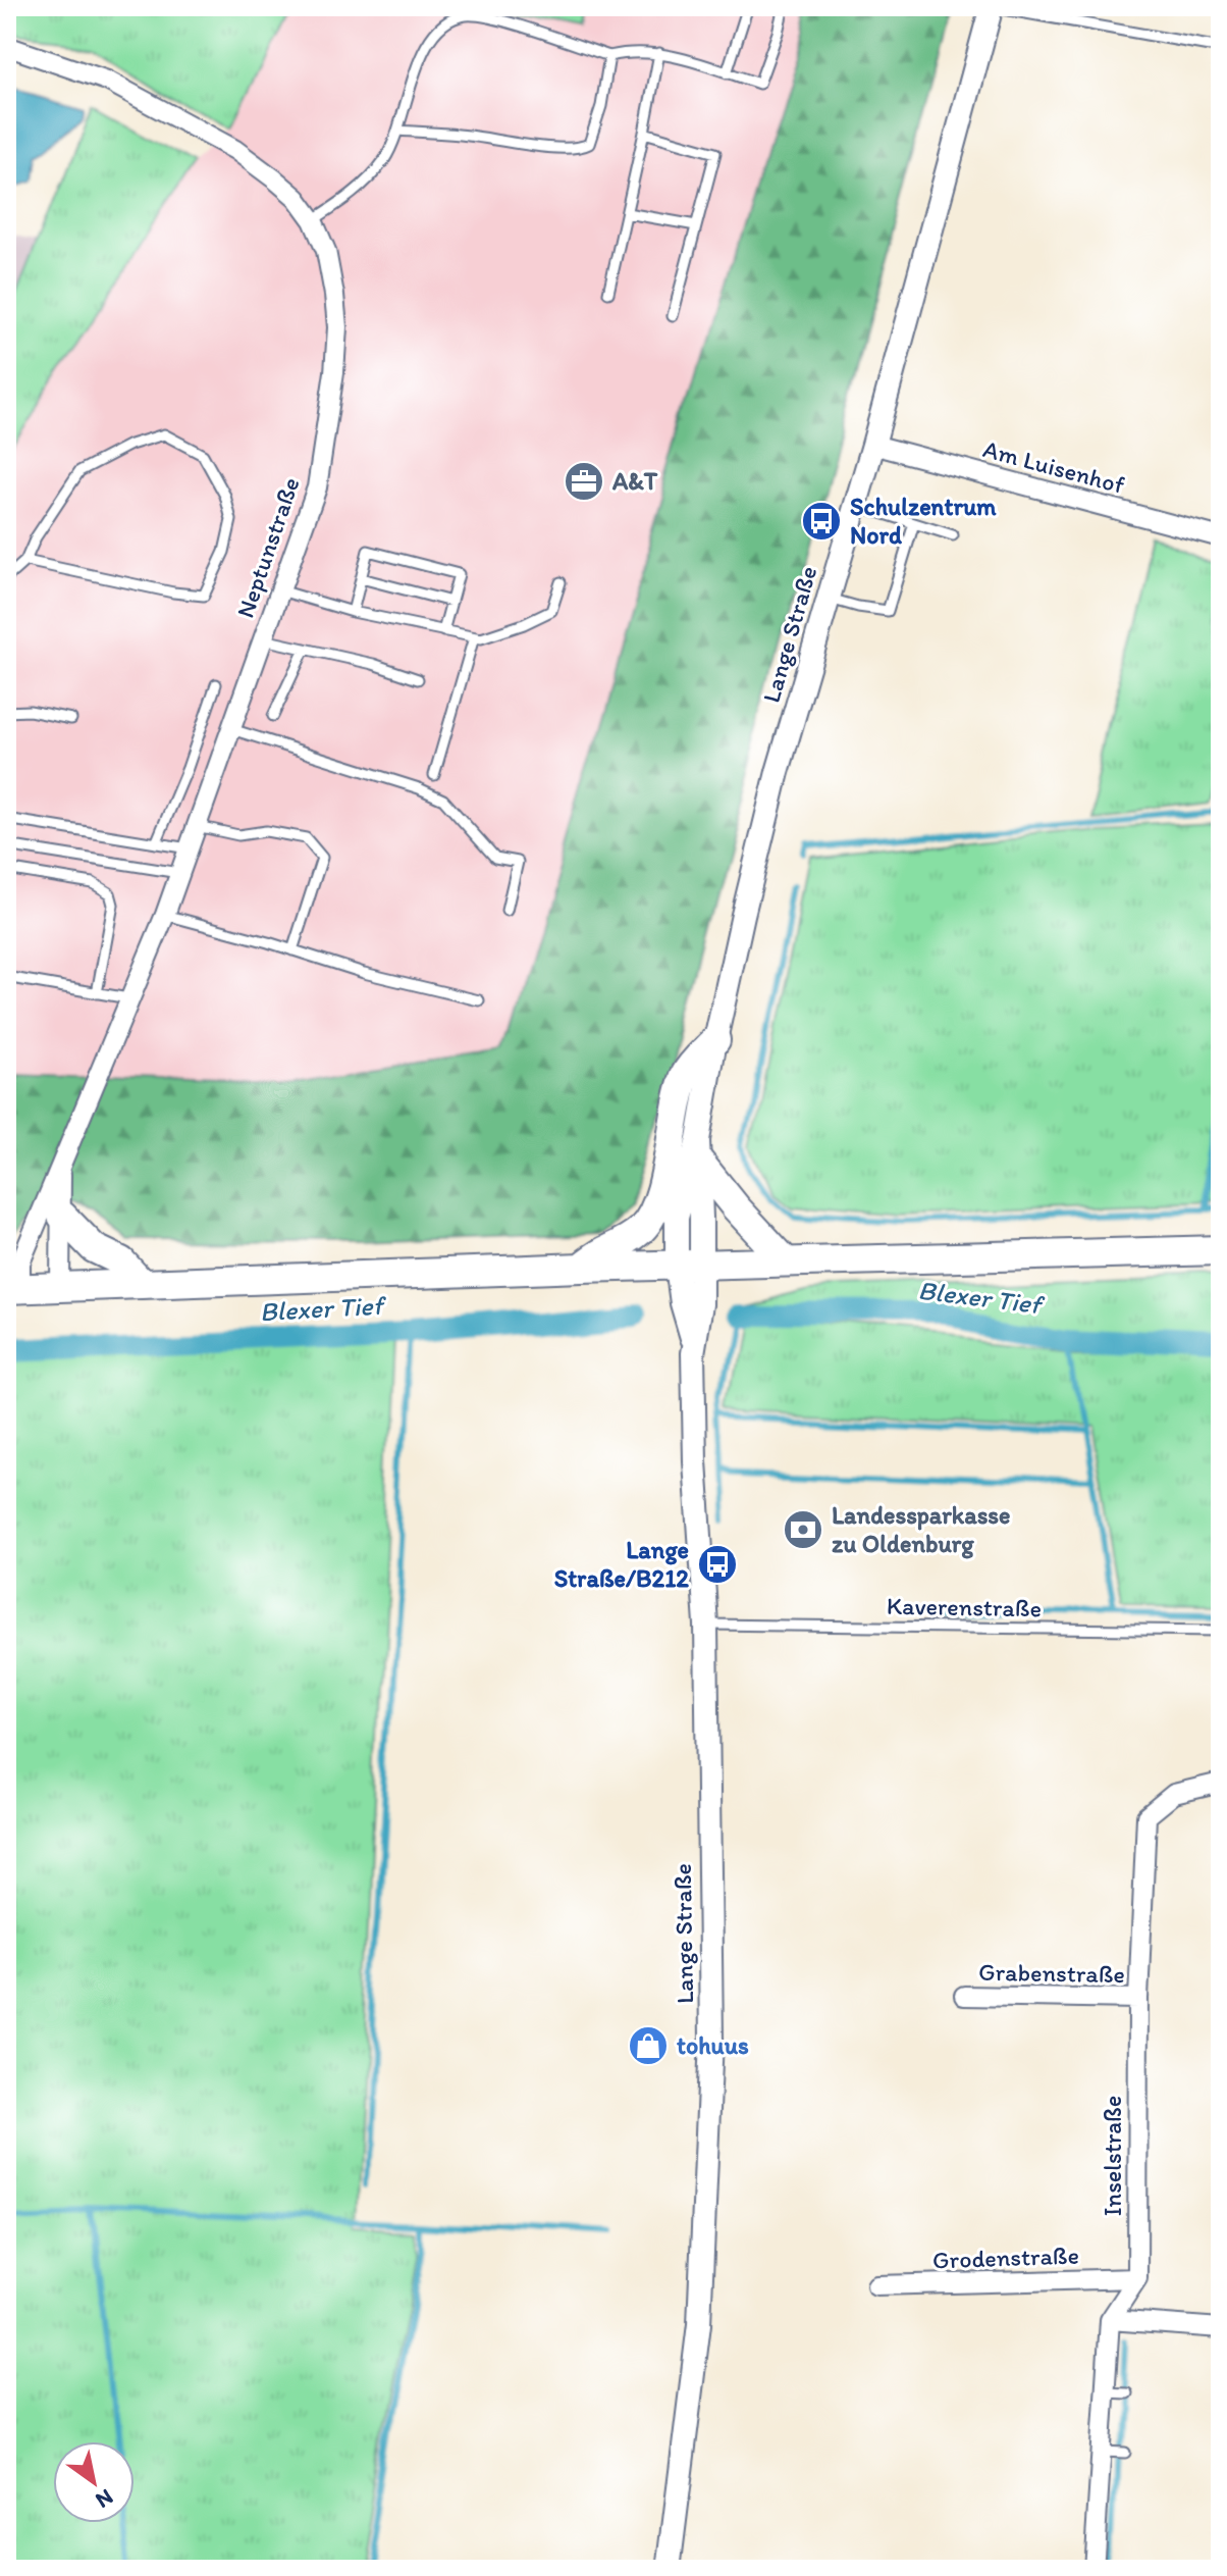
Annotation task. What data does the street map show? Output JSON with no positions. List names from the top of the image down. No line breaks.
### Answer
{"streets":{"street":["Am Luisenhof","Neptunstraße","Lange Straße","Grabenstraße","Inselstraße","Grodenstraße"],"lane":["Kaverenstraße"]},"crossings":[["Am Luisenhof","Lange Straße"],["Lange Straße","Kaverenstraße"],["Grabenstraße","Inselstraße"],["Inselstraße","Grodenstraße"]],"water":["Blexer Tief"],"places":{"office":["A&T"],"bus stop":["Schulzentrum Nord","Lange Straße/B212"],"bank":["Landessparkasse zu Oldenburg"],"shop":["tohuus"]},"north":"bottom right"}
